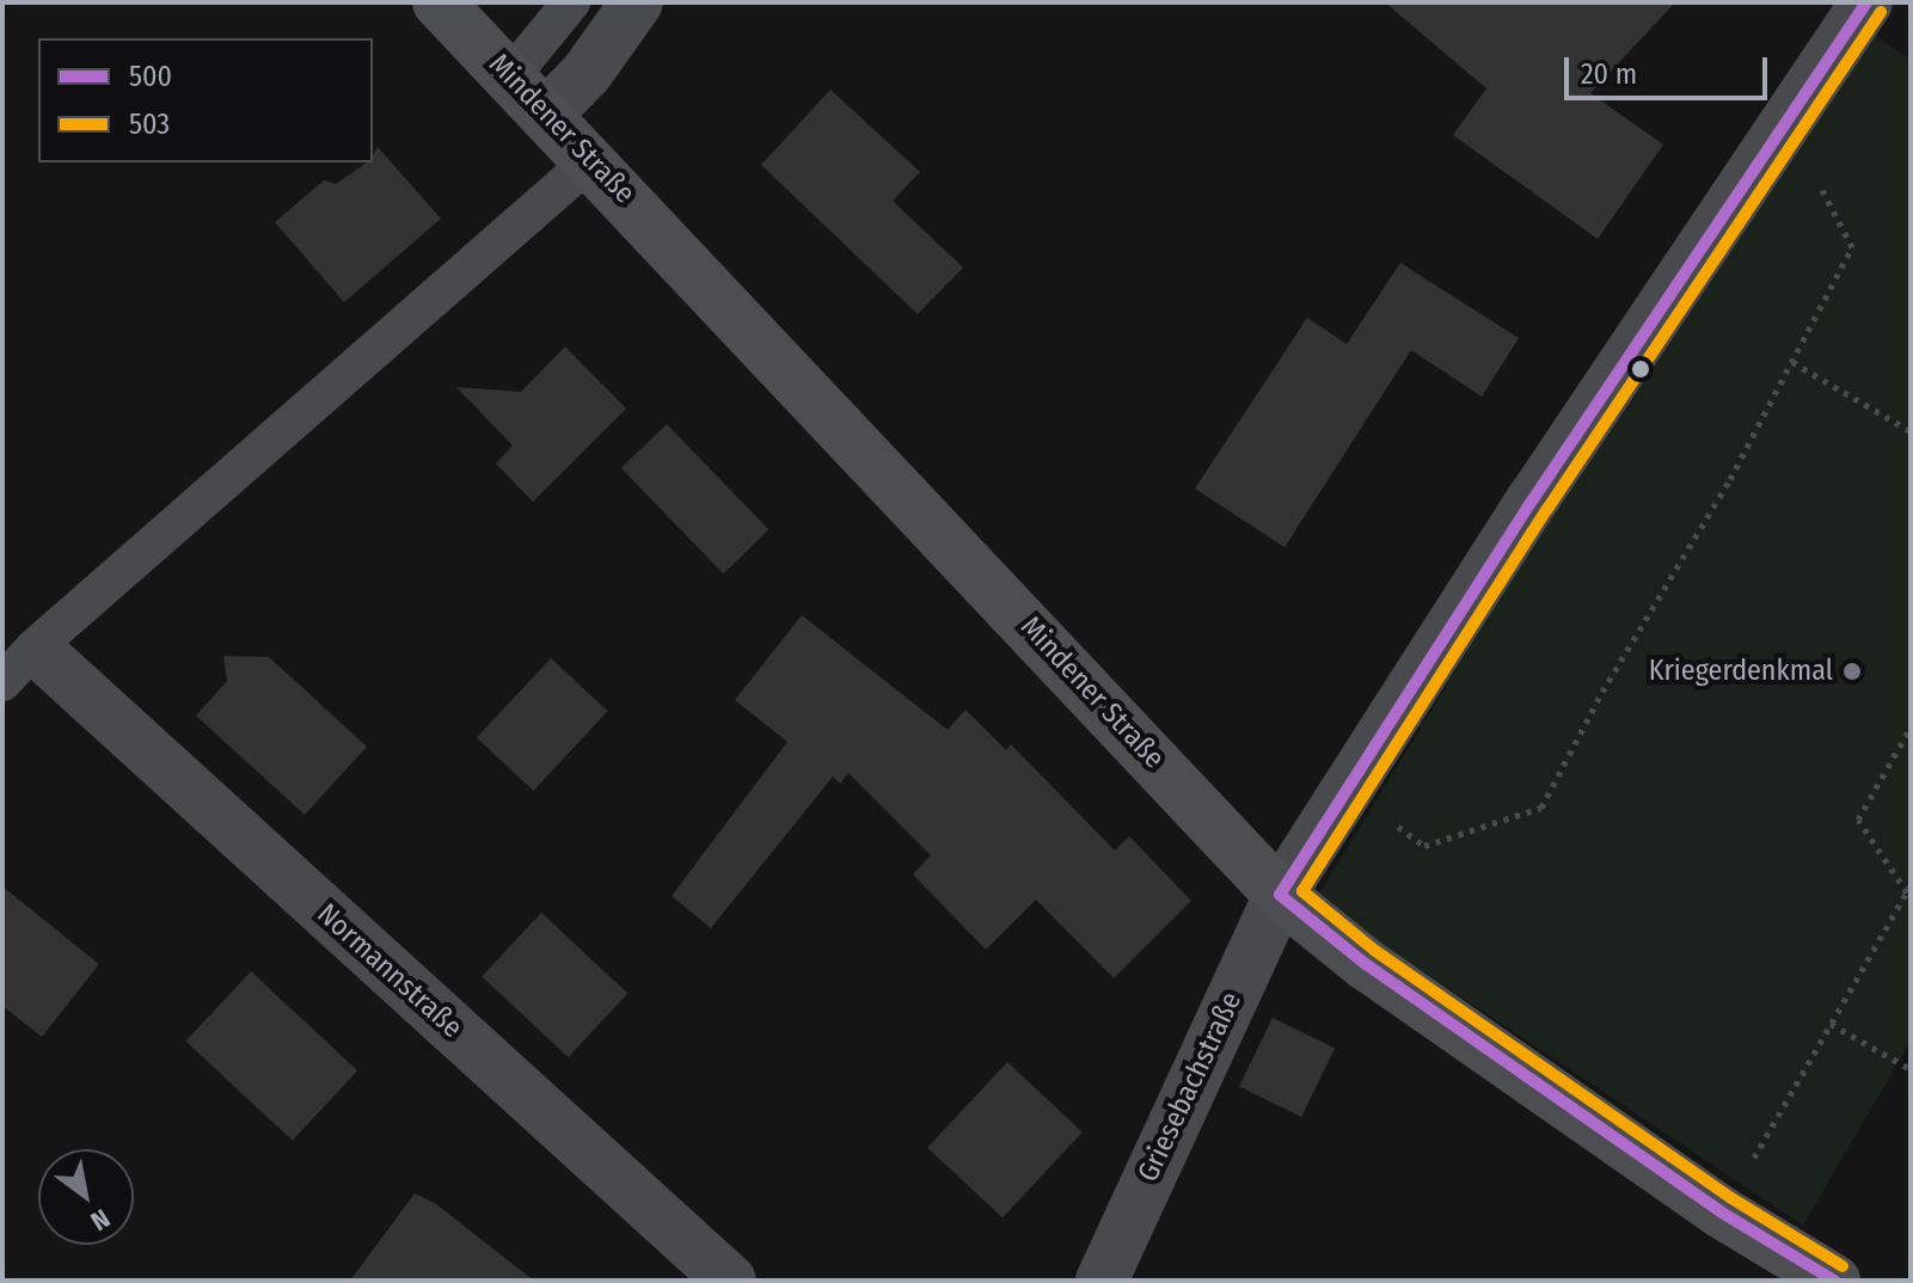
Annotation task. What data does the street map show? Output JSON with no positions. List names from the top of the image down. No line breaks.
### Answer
{"streets":{"street":["Mindener Straße","Normannstraße","Griesebachstraße"]},"crossings":[["Mindener Straße","Griesebachstraße"]],"places":["Kriegerdenkmal"],"lines":["transit line 500","transit line 503"],"legend":["500","503"],"scale_bar":"20 m","north":"bottom right"}
